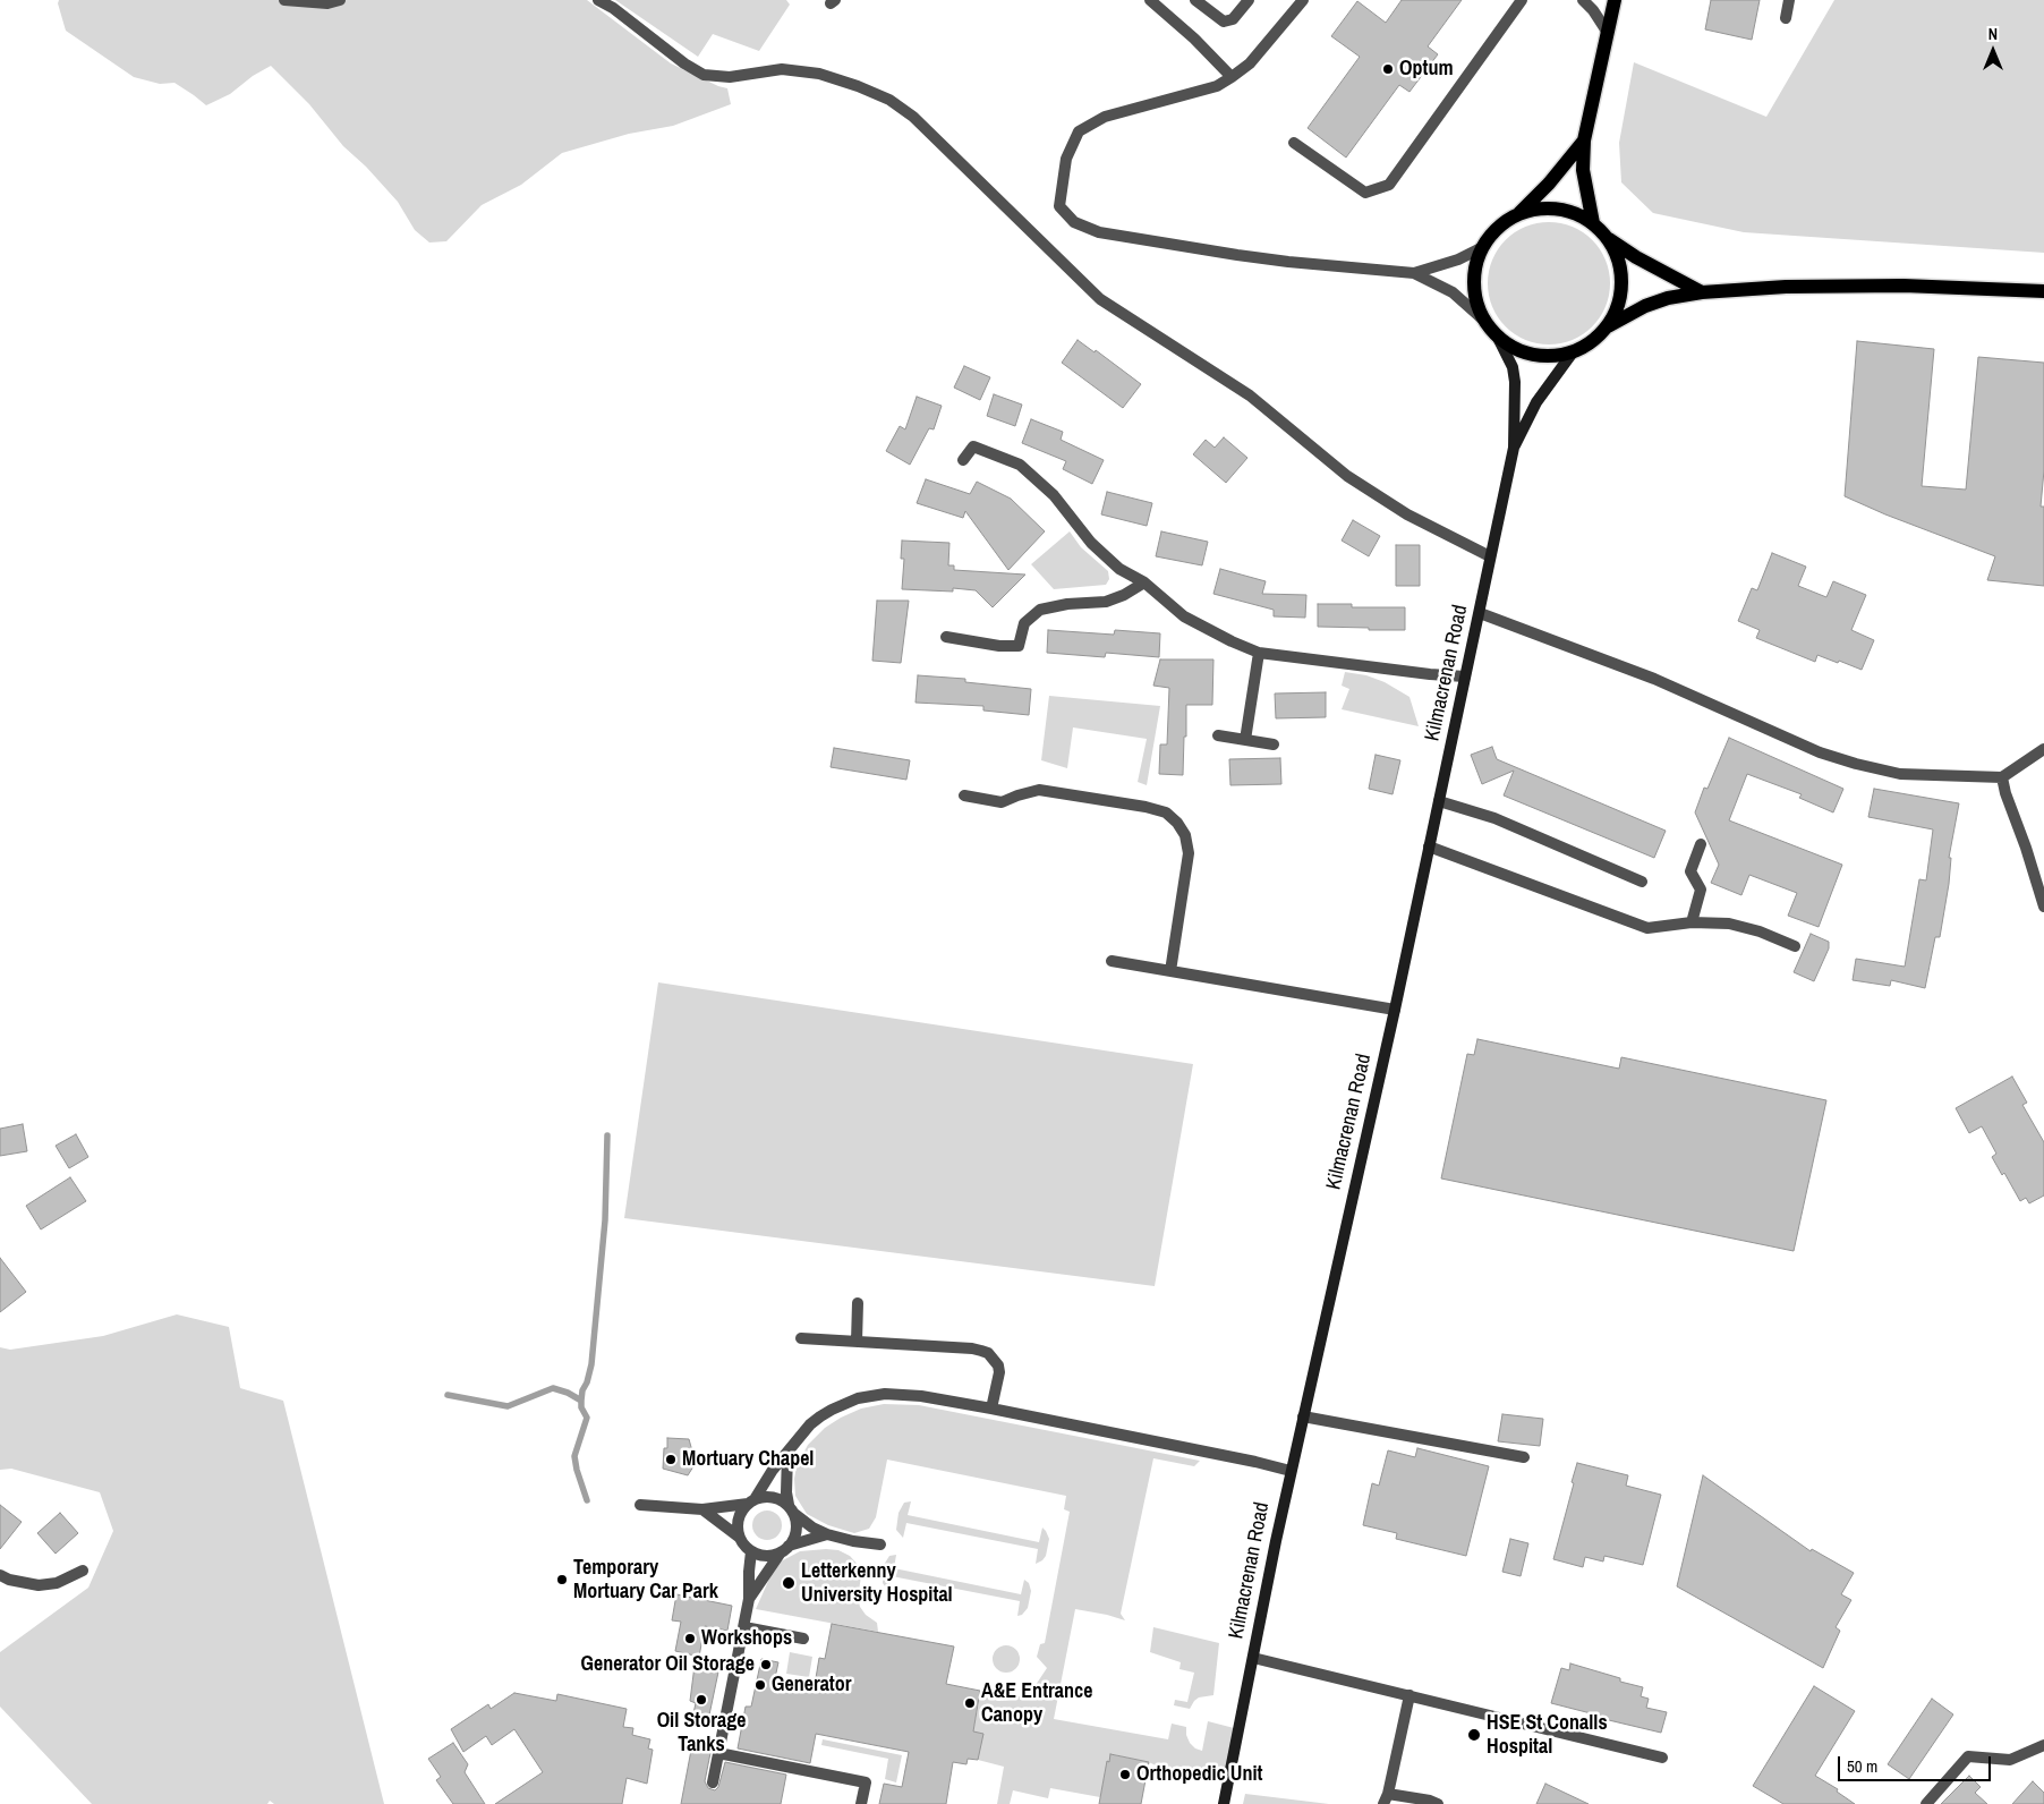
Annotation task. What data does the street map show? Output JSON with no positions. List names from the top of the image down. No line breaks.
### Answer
{"streets":{"main road":["Kilmacrenan Road"]},"places":["Optum","Mortuary Chapel","Temporary Mortuary Car Park","Letterkenny University Hospital","Workshops","Generator Oil Storage","Generator","Oil Storage Tanks","A&E Entrance Canopy","HSE St Conalls Hospital","Orthopedic Unit"],"scale_bar":"50 m","north":"top"}
